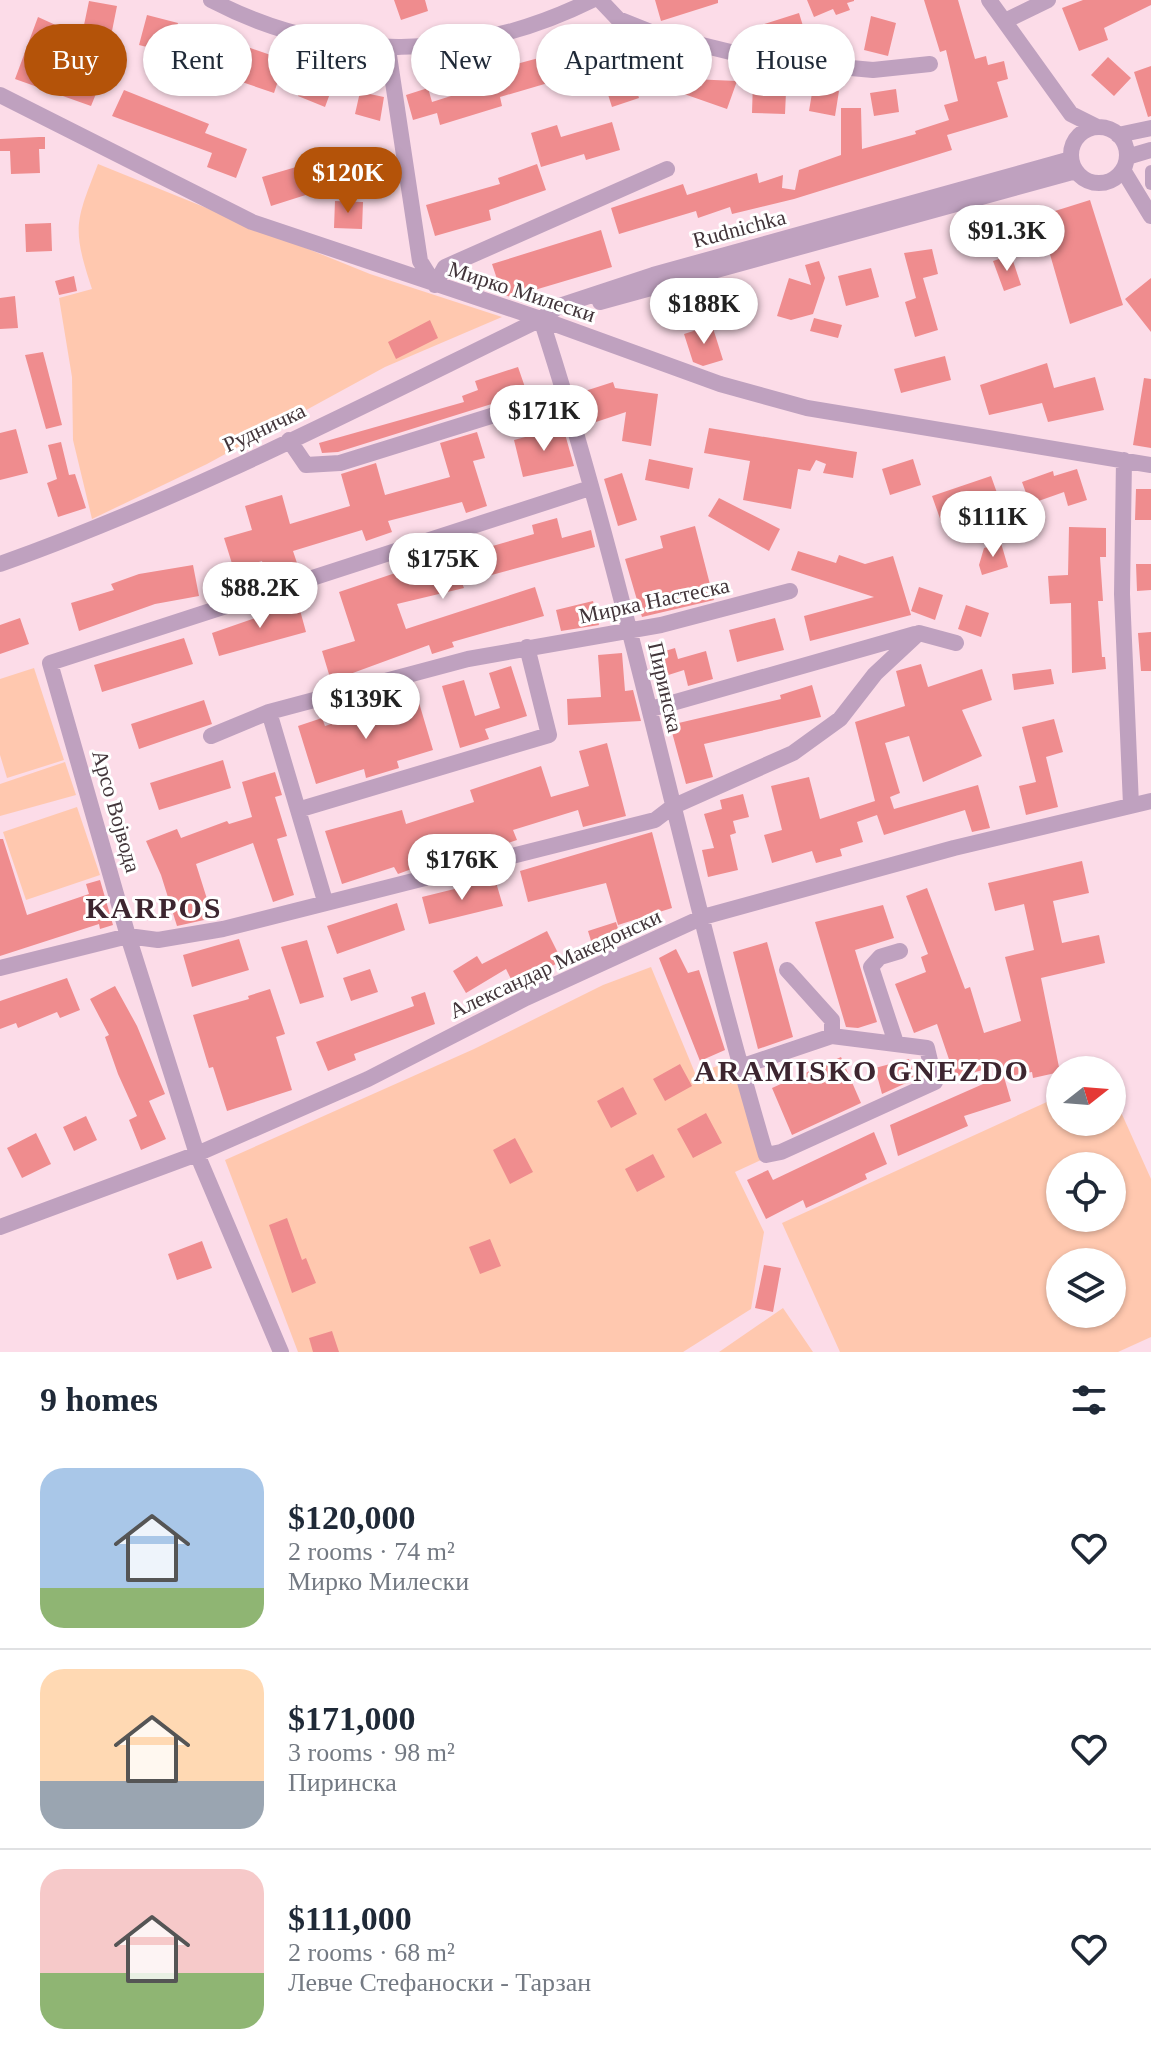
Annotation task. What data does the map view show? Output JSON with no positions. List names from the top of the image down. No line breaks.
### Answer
{"streets":{"street":["Rudnichka","Мирко Милески","Рудничка","Мирка Настеска","Пиринска","Арсо Војвода","Александар Македонски"]},"crossings":[["Rudnichka","Мирко Милески"],["Rudnichka","Рудничка"],["Rudnichka","Пиринска"],["Мирко Милески","Рудничка"],["Мирко Милески","Пиринска"],["Рудничка","Пиринска"],["Мирка Настеска","Пиринска"],["Пиринска","Арсо Војвода"],["Пиринска","Александар Македонски"],["Арсо Војвода","Александар Македонски"]],"districts":["KARPOS","ARAMISKO GNEZDO"],"north":"right","page":{"chip":["Buy","Rent","Filters","New","Apartment","House"],"price":["$120K","$91.3K","$188K","$171K","$111K","$175K","$88.2K","$139K","$176K"],"heading":"9 homes","list":[{"name":"$120,000","note":"2 rooms · 74 m² · Мирко Милески"},{"name":"$171,000","note":"3 rooms · 98 m² · Пиринска"},{"name":"$111,000","note":"2 rooms · 68 m² · Левче Стефаноски - Тарзан"}]}}
